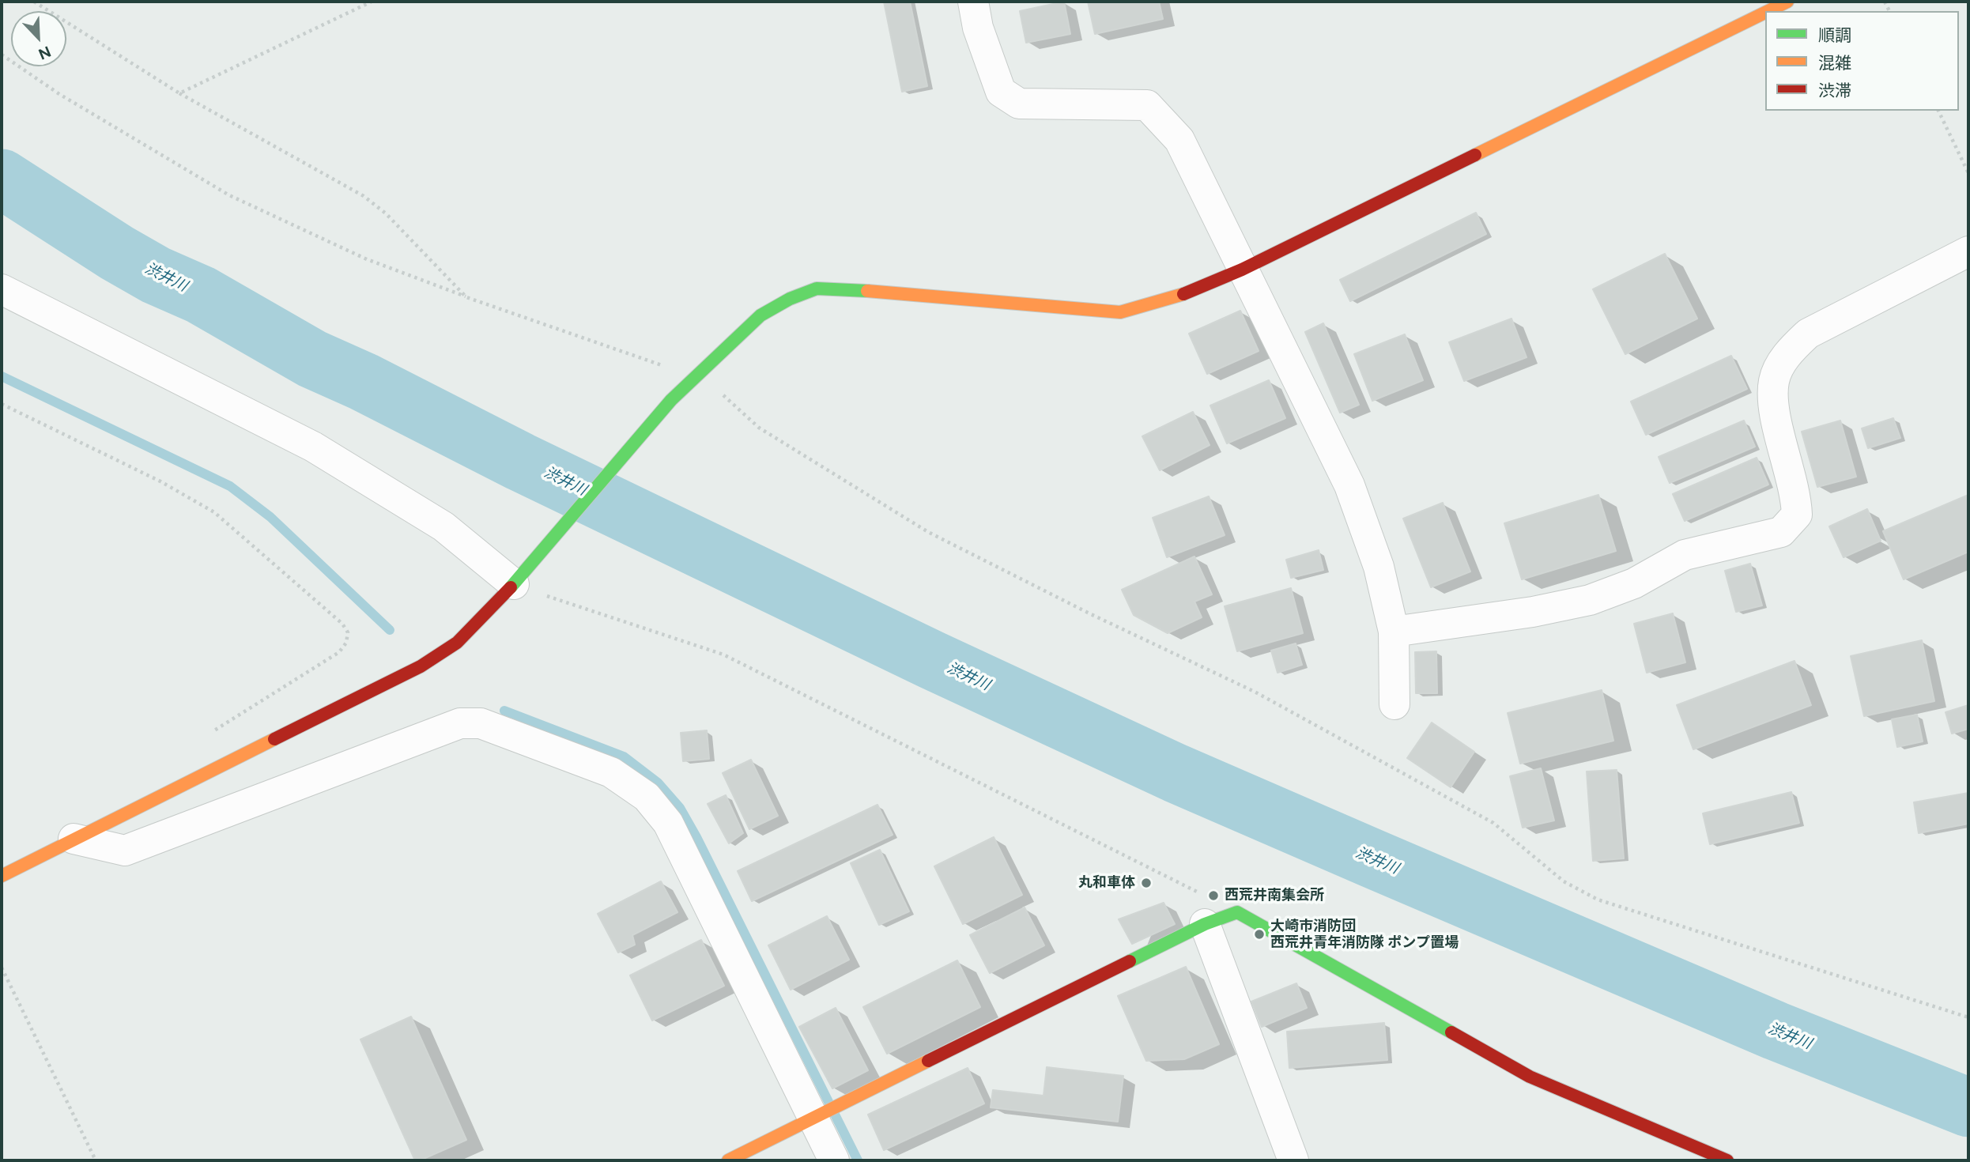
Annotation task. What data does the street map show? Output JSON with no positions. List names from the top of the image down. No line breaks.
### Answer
{"water":["渋井川"],"places":["丸和車体","西荒井南集会所","大崎市消防団 西荒井青年消防隊 ポンプ置場"],"legend":["順調","混雑","渋滞"],"north":"bottom right"}
